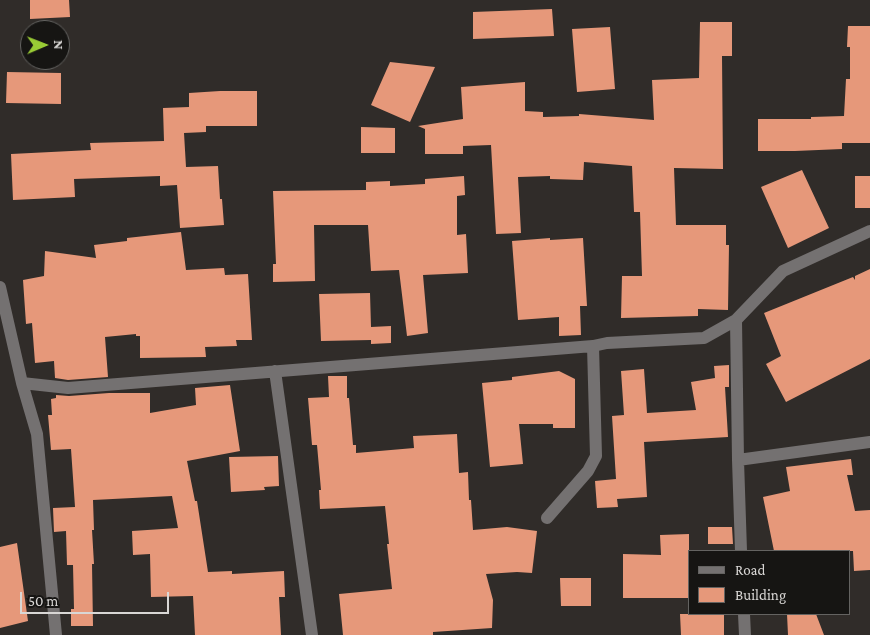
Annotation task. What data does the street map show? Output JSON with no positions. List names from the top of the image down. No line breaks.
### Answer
{"legend":["Road","Building"],"scale_bar":"50 m","north":"right"}
